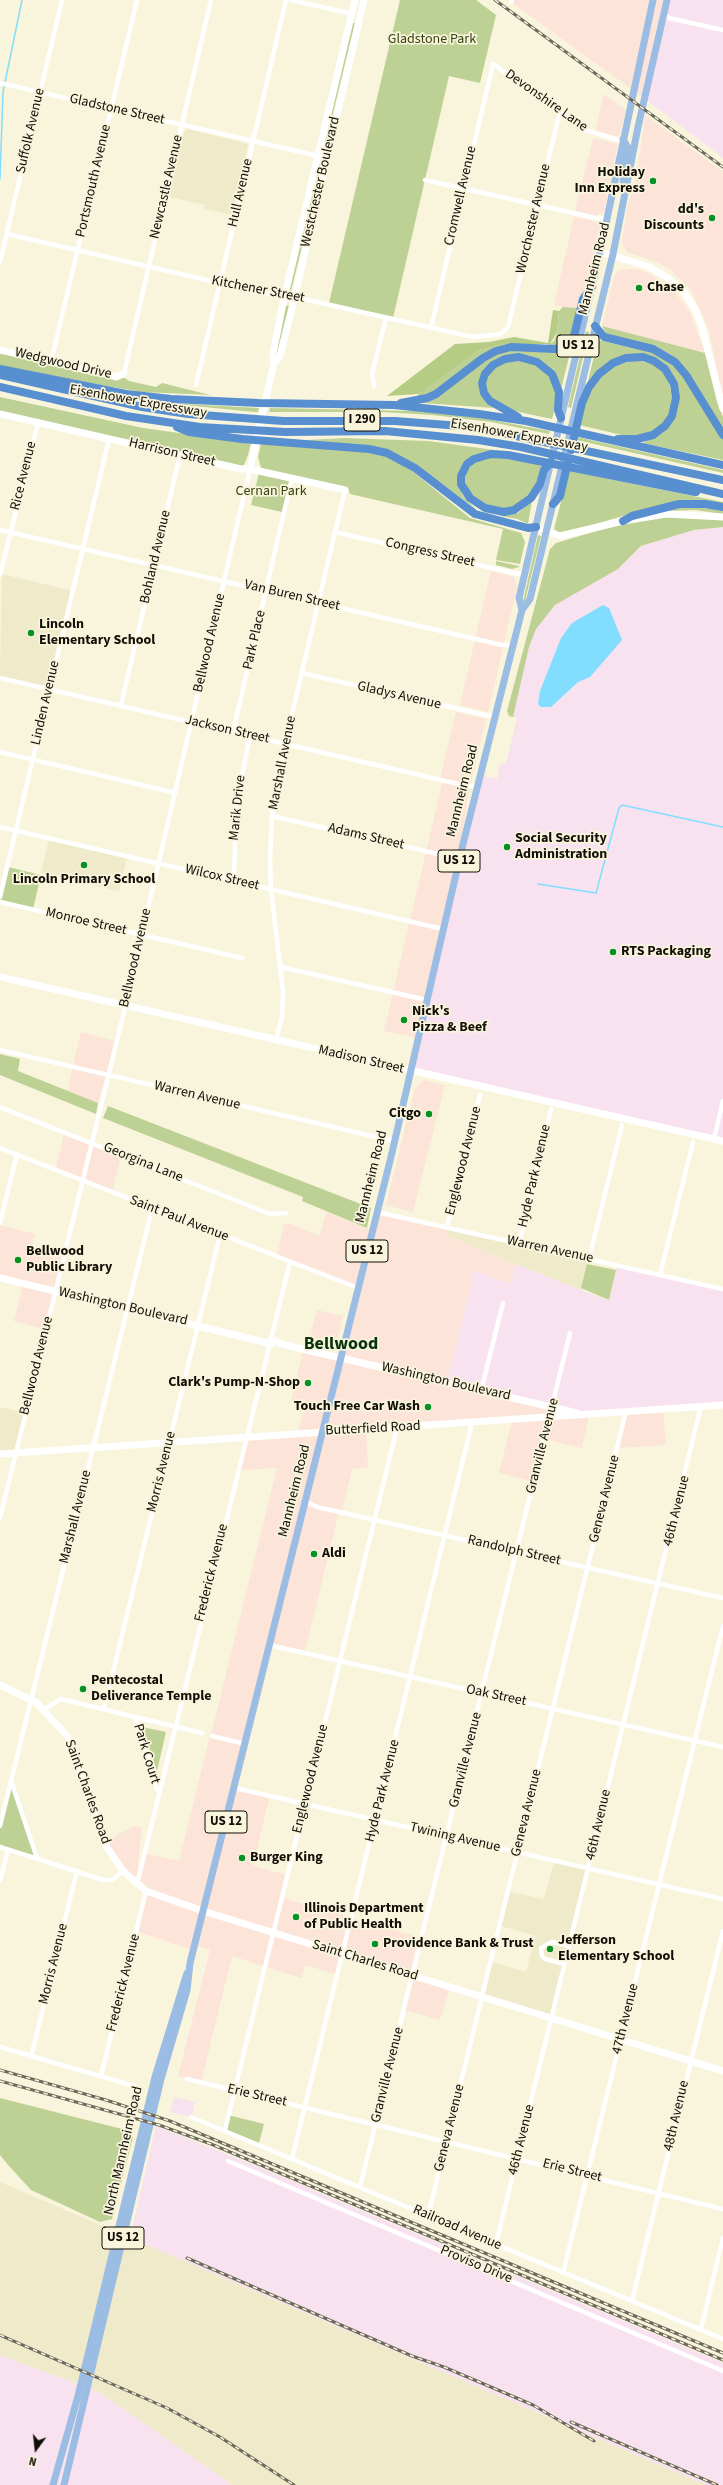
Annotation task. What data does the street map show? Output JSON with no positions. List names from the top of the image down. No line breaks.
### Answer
{"streets":{"highway":["Eisenhower Expressway","I 290"],"main road":["Mannheim Road","US 12","North Mannheim Road"],"street":["Devonshire Lane","Gladstone Street","Suffolk Avenue","Portsmouth Avenue","Westchester Boulevard","Newcastle Avenue","Hull Avenue","Cromwell Avenue","Worchester Avenue","Kitchener Street","Wedgwood Drive","Harrison Street","Rice Avenue","Congress Street","Bohland Avenue","Van Buren Street","Park Place","Bellwood Avenue","Gladys Avenue","Linden Avenue","Jackson Street","Marshall Avenue","Marik Drive","Adams Street","Wilcox Street","Monroe Street","Madison Street","Warren Avenue","Englewood Avenue","Georgina Lane","Hyde Park Avenue","Saint Paul Avenue","Washington Boulevard","Butterfield Road","Granville Avenue","Morris Avenue","Geneva Avenue","46th Avenue","Randolph Street","Frederick Avenue","Oak Street","Park Court","Saint Charles Road","Twining Avenue","47th Avenue","Erie Street","48th Avenue","Railroad Avenue","Proviso Drive"]},"crossings":[["Devonshire Lane","Cromwell Avenue"],["Devonshire Lane","Worchester Avenue"],["Devonshire Lane","Mannheim Road"],["Gladstone Street","Suffolk Avenue"],["Gladstone Street","Portsmouth Avenue"],["Gladstone Street","Westchester Boulevard"],["Gladstone Street","Newcastle Avenue"],["Gladstone Street","Hull Avenue"],["Suffolk Avenue","Kitchener Street"],["Portsmouth Avenue","Kitchener Street"],["Portsmouth Avenue","Wedgwood Drive"],["Westchester Boulevard","Kitchener Street"],["Westchester Boulevard","Bellwood Avenue"],["Newcastle Avenue","Kitchener Street"],["Newcastle Avenue","Wedgwood Drive"],["Hull Avenue","Kitchener Street"],["Cromwell Avenue","Kitchener Street"],["Worchester Avenue","Kitchener Street"],["Mannheim Road","Congress Street"],["Mannheim Road","Van Buren Street"],["Mannheim Road","Gladys Avenue"],["Mannheim Road","Jackson Street"],["Mannheim Road","Adams Street"],["Mannheim Road","Wilcox Street"],["Mannheim Road","Madison Street"],["Mannheim Road","Warren Avenue"],["Mannheim Road","Saint Paul Avenue"],["Mannheim Road","Washington Boulevard"],["Mannheim Road","Butterfield Road"],["Mannheim Road","Randolph Street"],["Mannheim Road","Oak Street"],["Mannheim Road","Saint Charles Road"],["Mannheim Road","Twining Avenue"],["Mannheim Road","North Mannheim Road"],["Harrison Street","Rice Avenue"],["Harrison Street","Bohland Avenue"],["Harrison Street","Park Place"],["Harrison Street","Bellwood Avenue"],["Harrison Street","Linden Avenue"],["Harrison Street","Marshall Avenue"],["Rice Avenue","Van Buren Street"],["Congress Street","Marshall Avenue"],["Bohland Avenue","Van Buren Street"],["Bohland Avenue","Jackson Street"],["Van Buren Street","Park Place"],["Van Buren Street","Bellwood Avenue"],["Van Buren Street","Linden Avenue"],["Van Buren Street","Marshall Avenue"],["Park Place","Jackson Street"],["Bellwood Avenue","Jackson Street"],["Bellwood Avenue","Wilcox Street"],["Bellwood Avenue","Monroe Street"],["Bellwood Avenue","Madison Street"],["Bellwood Avenue","Warren Avenue"],["Bellwood Avenue","Georgina Lane"],["Bellwood Avenue","Saint Paul Avenue"],["Bellwood Avenue","Washington Boulevard"],["Bellwood Avenue","Butterfield Road"],["Gladys Avenue","Marshall Avenue"],["Linden Avenue","Jackson Street"],["Linden Avenue","Wilcox Street"],["Jackson Street","Marshall Avenue"],["Jackson Street","Marik Drive"],["Marshall Avenue","Adams Street"],["Marshall Avenue","Wilcox Street"],["Marshall Avenue","Madison Street"],["Marshall Avenue","Saint Paul Avenue"],["Marshall Avenue","Washington Boulevard"],["Marshall Avenue","Butterfield Road"],["Marshall Avenue","Saint Charles Road"],["Marik Drive","Wilcox Street"],["Warren Avenue","Englewood Avenue"],["Warren Avenue","Hyde Park Avenue"],["Englewood Avenue","Butterfield Road"],["Englewood Avenue","Randolph Street"],["Englewood Avenue","Oak Street"],["Englewood Avenue","Saint Charles Road"],["Englewood Avenue","Twining Avenue"],["Englewood Avenue","Erie Street"],["Englewood Avenue","Railroad Avenue"],["Hyde Park Avenue","Butterfield Road"],["Hyde Park Avenue","Randolph Street"],["Hyde Park Avenue","Oak Street"],["Hyde Park Avenue","Saint Charles Road"],["Hyde Park Avenue","Twining Avenue"],["Hyde Park Avenue","Erie Street"],["Hyde Park Avenue","Railroad Avenue"],["Saint Paul Avenue","Morris Avenue"],["Saint Paul Avenue","Frederick Avenue"],["Washington Boulevard","Butterfield Road"],["Washington Boulevard","Granville Avenue"],["Washington Boulevard","Morris Avenue"],["Washington Boulevard","Frederick Avenue"],["Butterfield Road","Granville Avenue"],["Butterfield Road","Morris Avenue"],["Butterfield Road","Geneva Avenue"],["Butterfield Road","46th Avenue"],["Butterfield Road","Frederick Avenue"],["Granville Avenue","Randolph Street"],["Granville Avenue","Oak Street"],["Granville Avenue","Saint Charles Road"],["Granville Avenue","Twining Avenue"],["Granville Avenue","Erie Street"],["Granville Avenue","Railroad Avenue"],["Geneva Avenue","Randolph Street"],["Geneva Avenue","Oak Street"],["Geneva Avenue","Saint Charles Road"],["Geneva Avenue","Twining Avenue"],["Geneva Avenue","Erie Street"],["Geneva Avenue","Railroad Avenue"],["46th Avenue","Randolph Street"],["46th Avenue","Oak Street"],["46th Avenue","Saint Charles Road"],["46th Avenue","Twining Avenue"],["46th Avenue","Erie Street"],["46th Avenue","Railroad Avenue"],["Frederick Avenue","Park Court"],["Frederick Avenue","Saint Charles Road"],["Oak Street","47th Avenue"],["Saint Charles Road","47th Avenue"],["Saint Charles Road","48th Avenue"],["Saint Charles Road","North Mannheim Road"],["Twining Avenue","47th Avenue"],["47th Avenue","Erie Street"],["47th Avenue","Railroad Avenue"],["Erie Street","48th Avenue"],["48th Avenue","Railroad Avenue"]],"districts":["Bellwood"],"parks":["Gladstone Park","Cernan Park"],"places":["Holiday Inn Express","dd's Discounts","Chase","Lincoln Elementary School","Social Security Administration","Lincoln Primary School","RTS Packaging","Nick's Pizza & Beef","Citgo","Bellwood Public Library","Clark's Pump-N-Shop","Touch Free Car Wash","Aldi","Pentecostal Deliverance Temple","Burger King","Illinois Department of Public Health","Providence Bank & Trust","Jefferson Elementary School"],"north":"bottom"}
